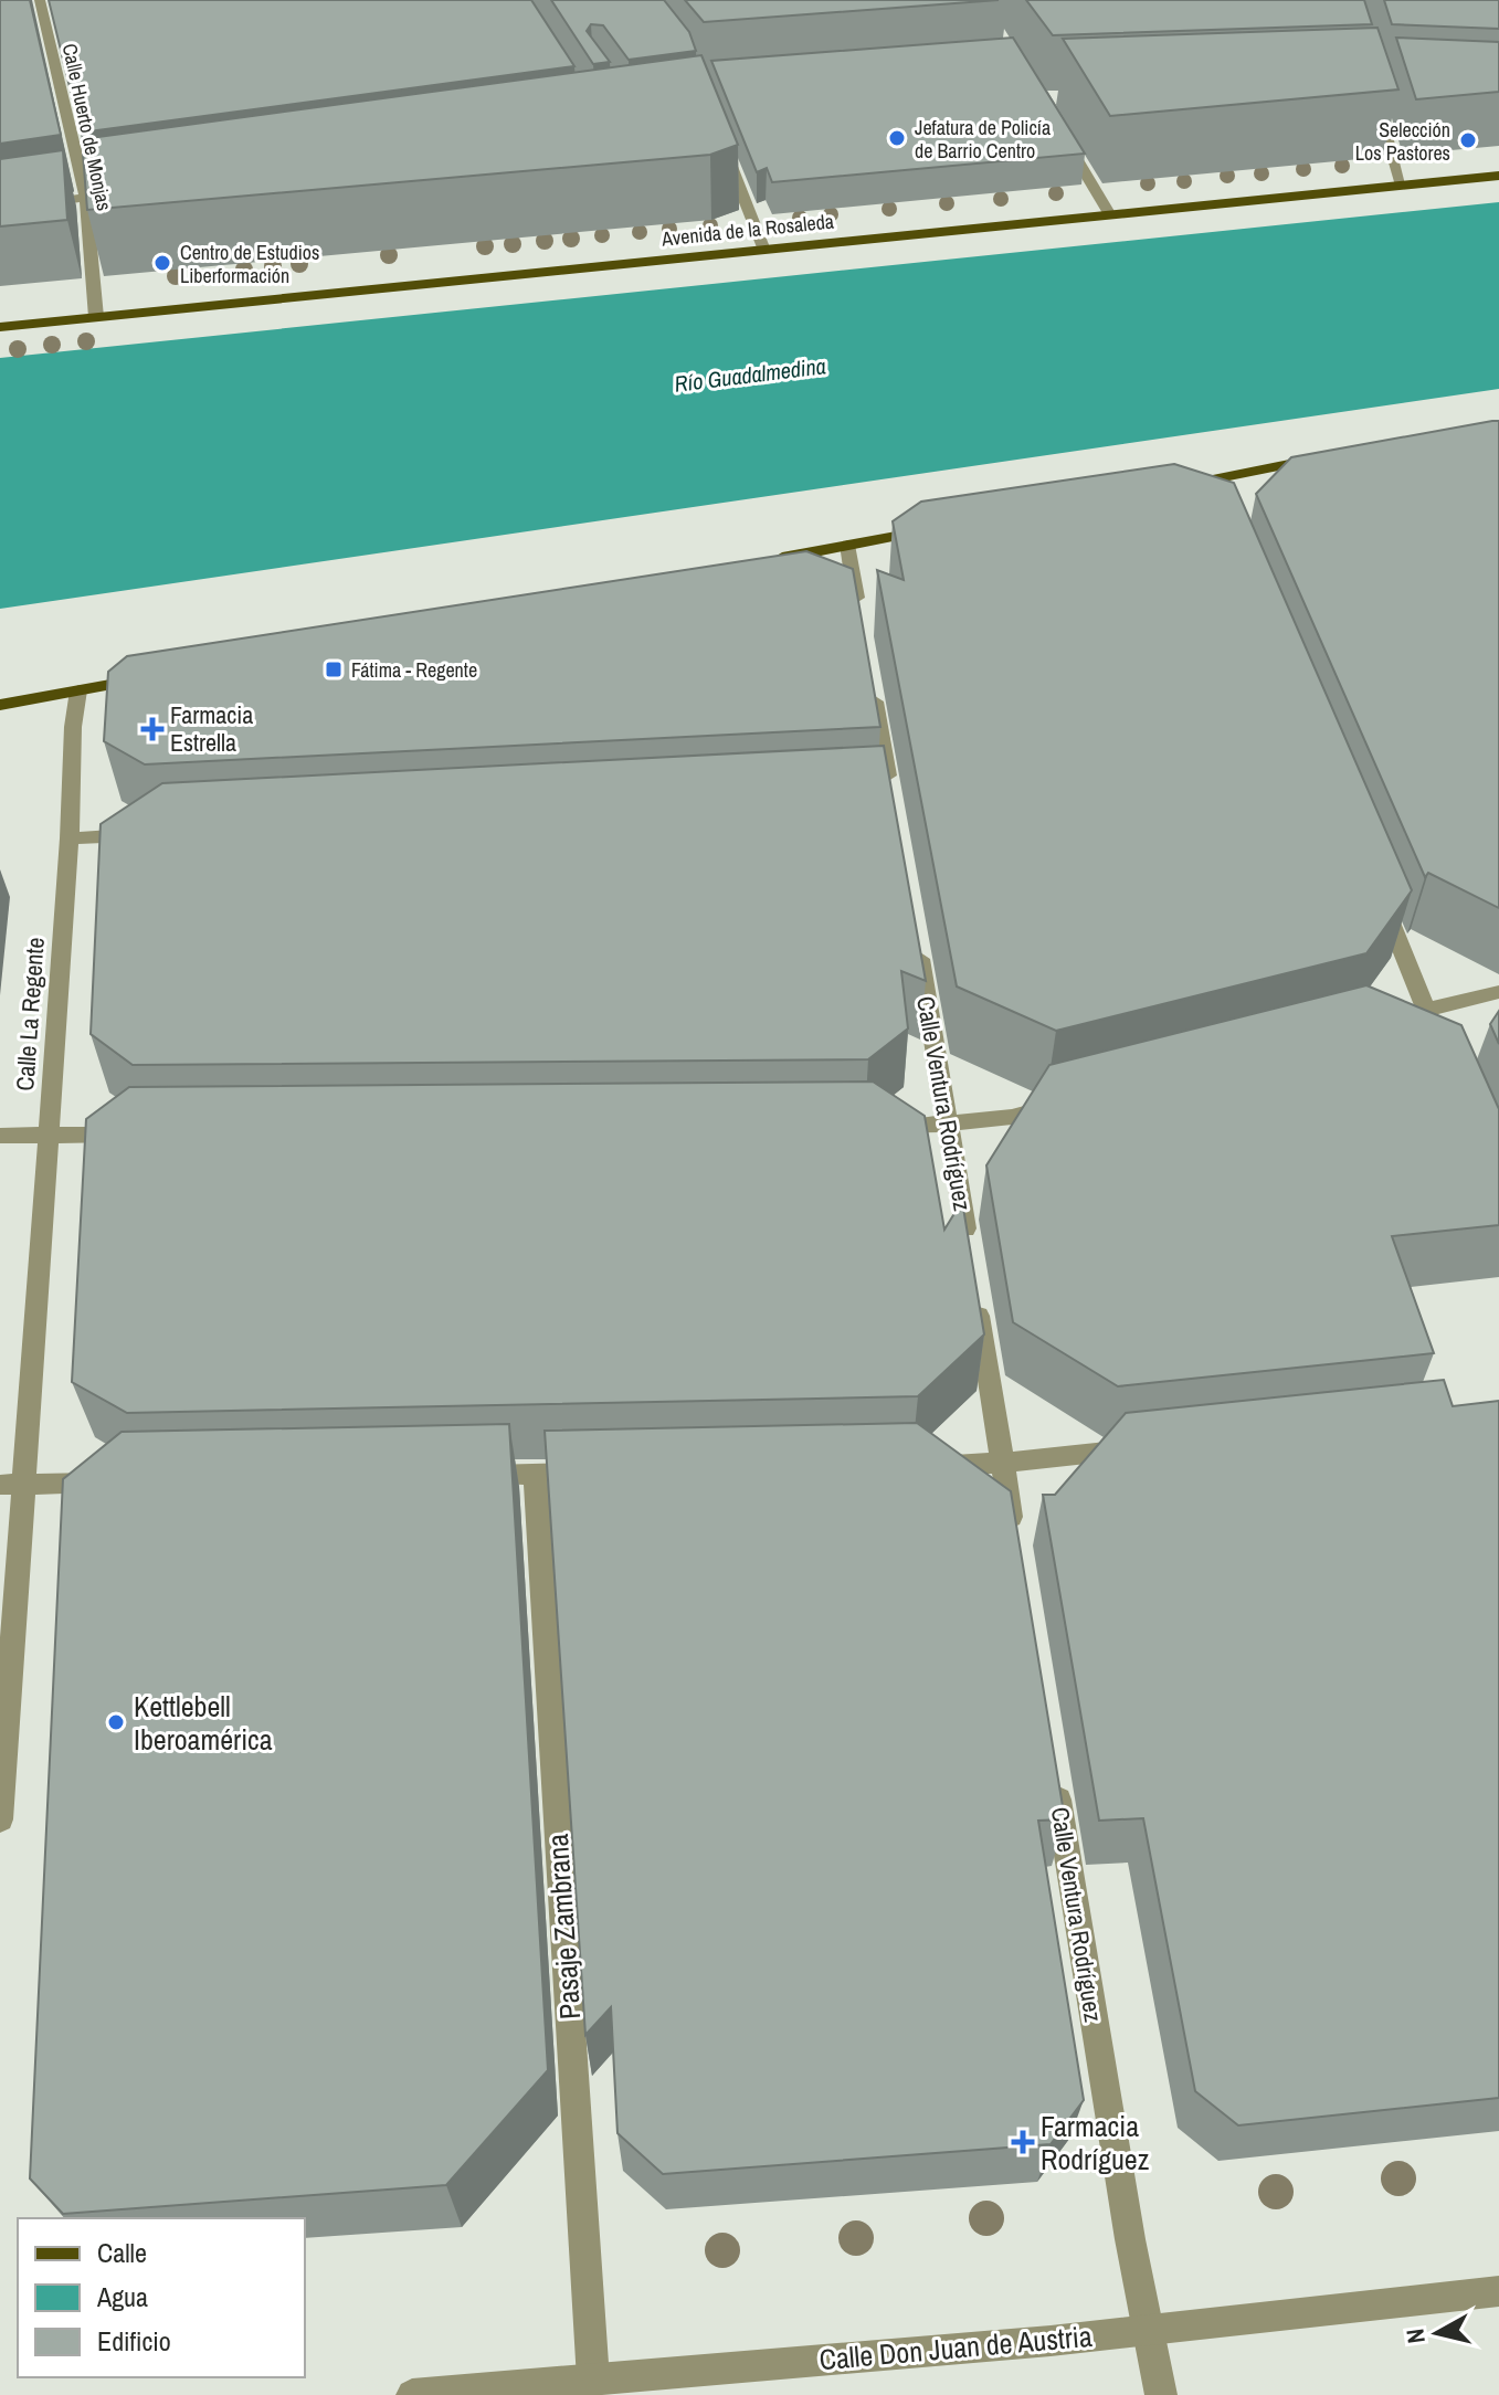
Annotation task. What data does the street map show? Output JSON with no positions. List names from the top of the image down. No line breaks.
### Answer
{"streets":{"main road":["Avenida de la Rosaleda"],"street":["Calle Huerto de Monjas","Calle La Regente","Calle Ventura Rodríguez","Pasaje Zambrana","Calle Don Juan de Austria"]},"crossings":[["Calle Huerto de Monjas","Avenida de la Rosaleda"],["Calle Ventura Rodríguez","Calle Don Juan de Austria"],["Pasaje Zambrana","Calle Don Juan de Austria"]],"water":["Río Guadalmedina"],"places":{"other":["Jefatura de Policía de Barrio Centro","Selección Los Pastores","Centro de Estudios Liberformación","Kettlebell Iberoamérica"],"transit":["Fátima - Regente"],"health":["Farmacia Estrella","Farmacia Rodríguez"]},"legend":["Calle","Agua","Edificio"],"north":"left"}
